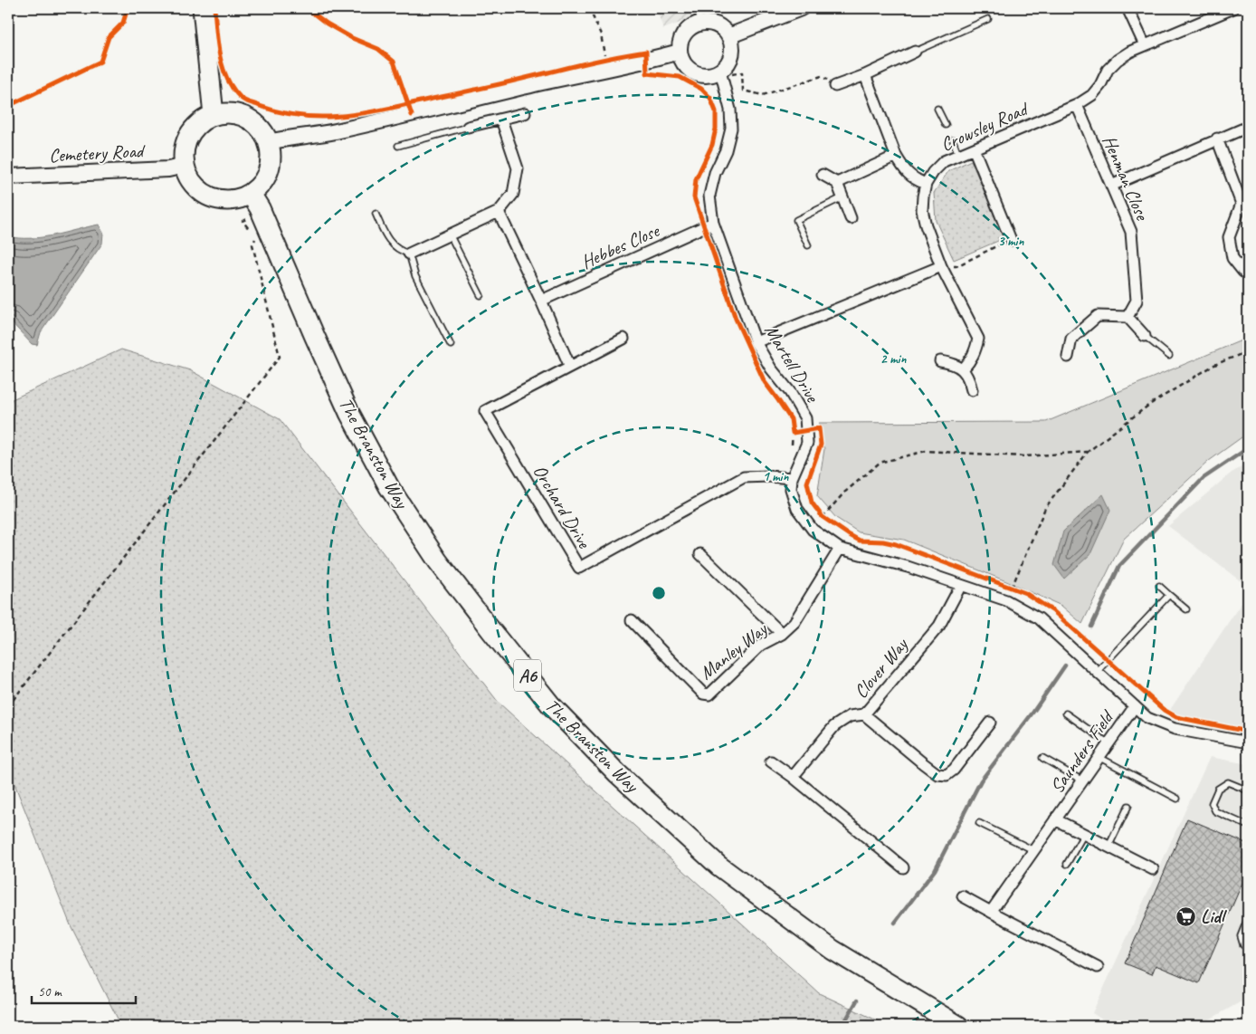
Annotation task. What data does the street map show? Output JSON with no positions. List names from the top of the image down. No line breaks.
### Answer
{"streets":{"highway":["The Branston Way","A6"],"main road":["Cemetery Road"],"street":["Crowsley Road","Henman Close","Hebbes Close","Martell Drive","Orchard Drive","Manley Way","Clover Way","Saunders Field"]},"crossings":[["Crowsley Road","Henman Close"],["Cemetery Road","The Branston Way"],["Hebbes Close","Martell Drive"],["Martell Drive","Orchard Drive"]],"places":{"supermarket":["Lidl"]},"scale_bar":"50 m","rings":["3 min","2 min","1 min"]}
